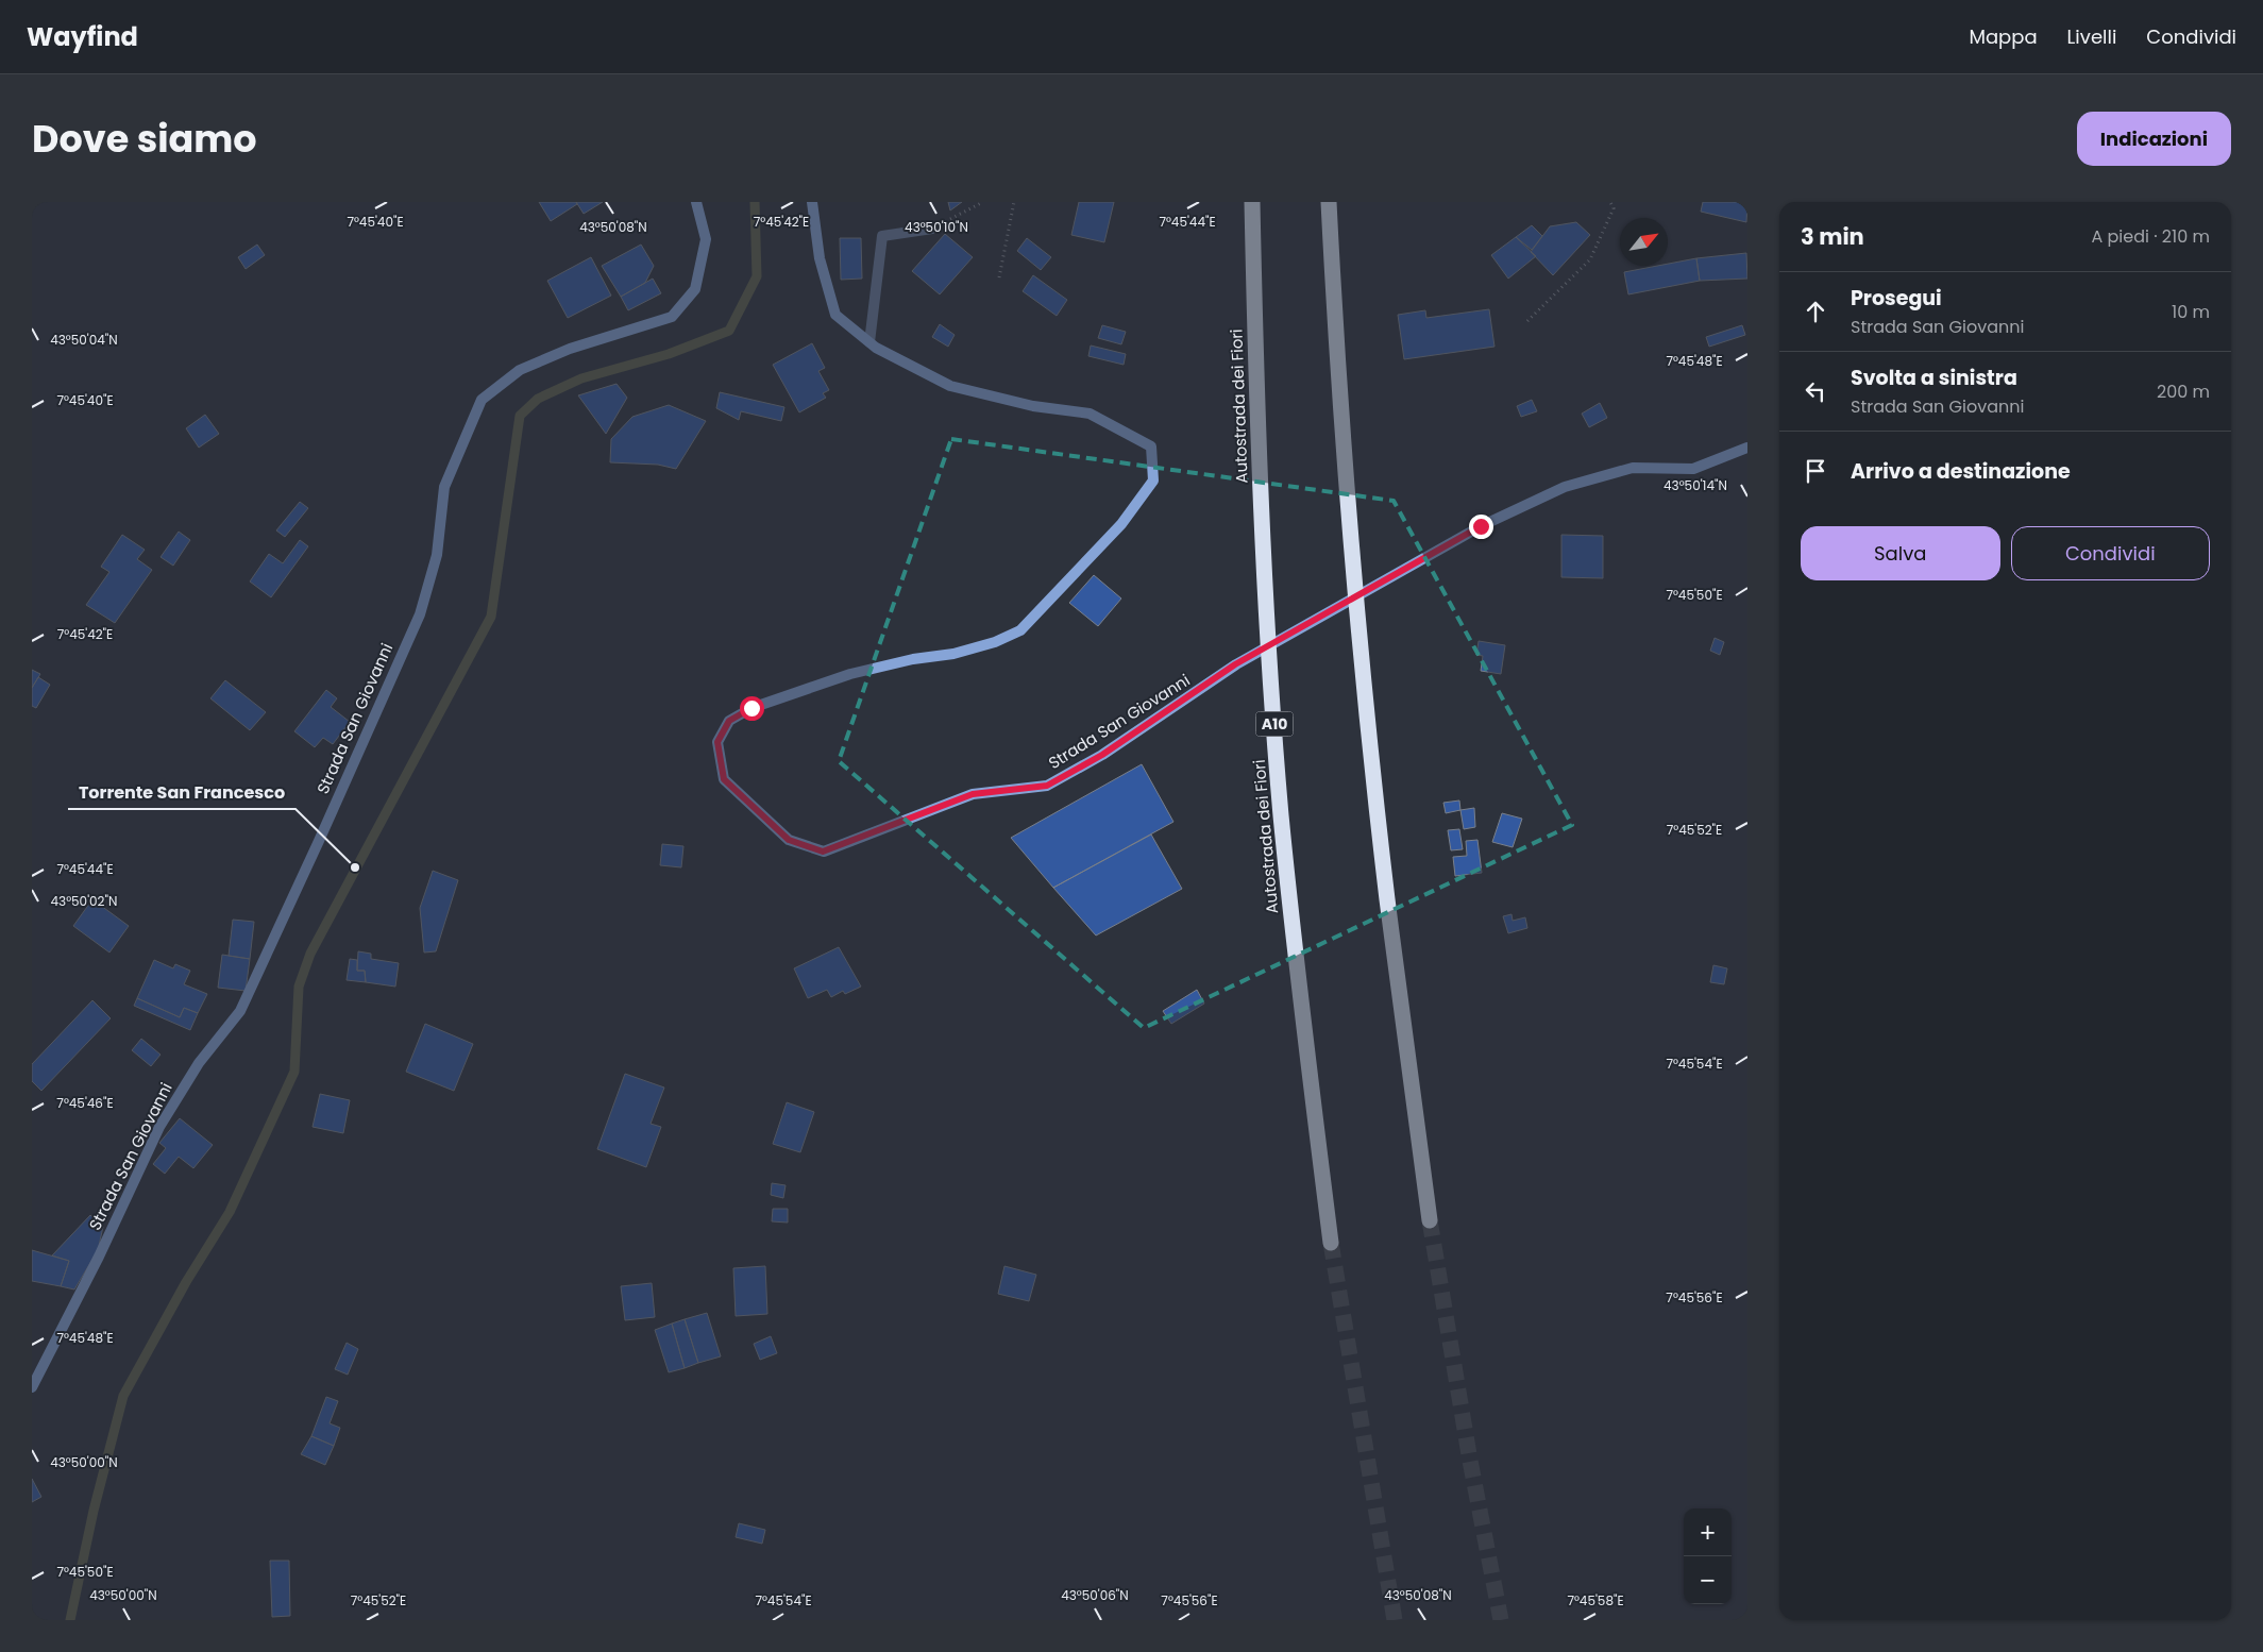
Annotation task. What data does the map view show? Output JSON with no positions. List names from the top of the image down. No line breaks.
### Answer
{"streets":{"highway":["Autostrada dei Fiori","A10"],"street":["Strada San Giovanni"]},"places":["Torrente San Francesco"],"north":"top right","page":{"header":"Wayfind","nav":["Mappa","Livelli","Condividi"],"title":"Dove siamo","buttons":["Indicazioni",["Salva","Condividi"]],"heading":["3 min","A piedi · 210 m"],"list":[["Prosegui","Strada San Giovanni","10 m"],["Svolta a sinistra","Strada San Giovanni","200 m"],"Arrivo a destinazione"],"map_buttons":["+","−"]},"coordinates":["7°45'40\"E","7°45'42\"E","7°45'44\"E","43°50'08\"N","43°50'10\"N","43°50'04\"N","7°45'48\"E","43°50'14\"N","7°45'50\"E","7°45'52\"E","43°50'02\"N","7°45'54\"E","7°45'46\"E","7°45'56\"E","43°50'00\"N","43°50'06\"N","7°45'58\"E"]}
